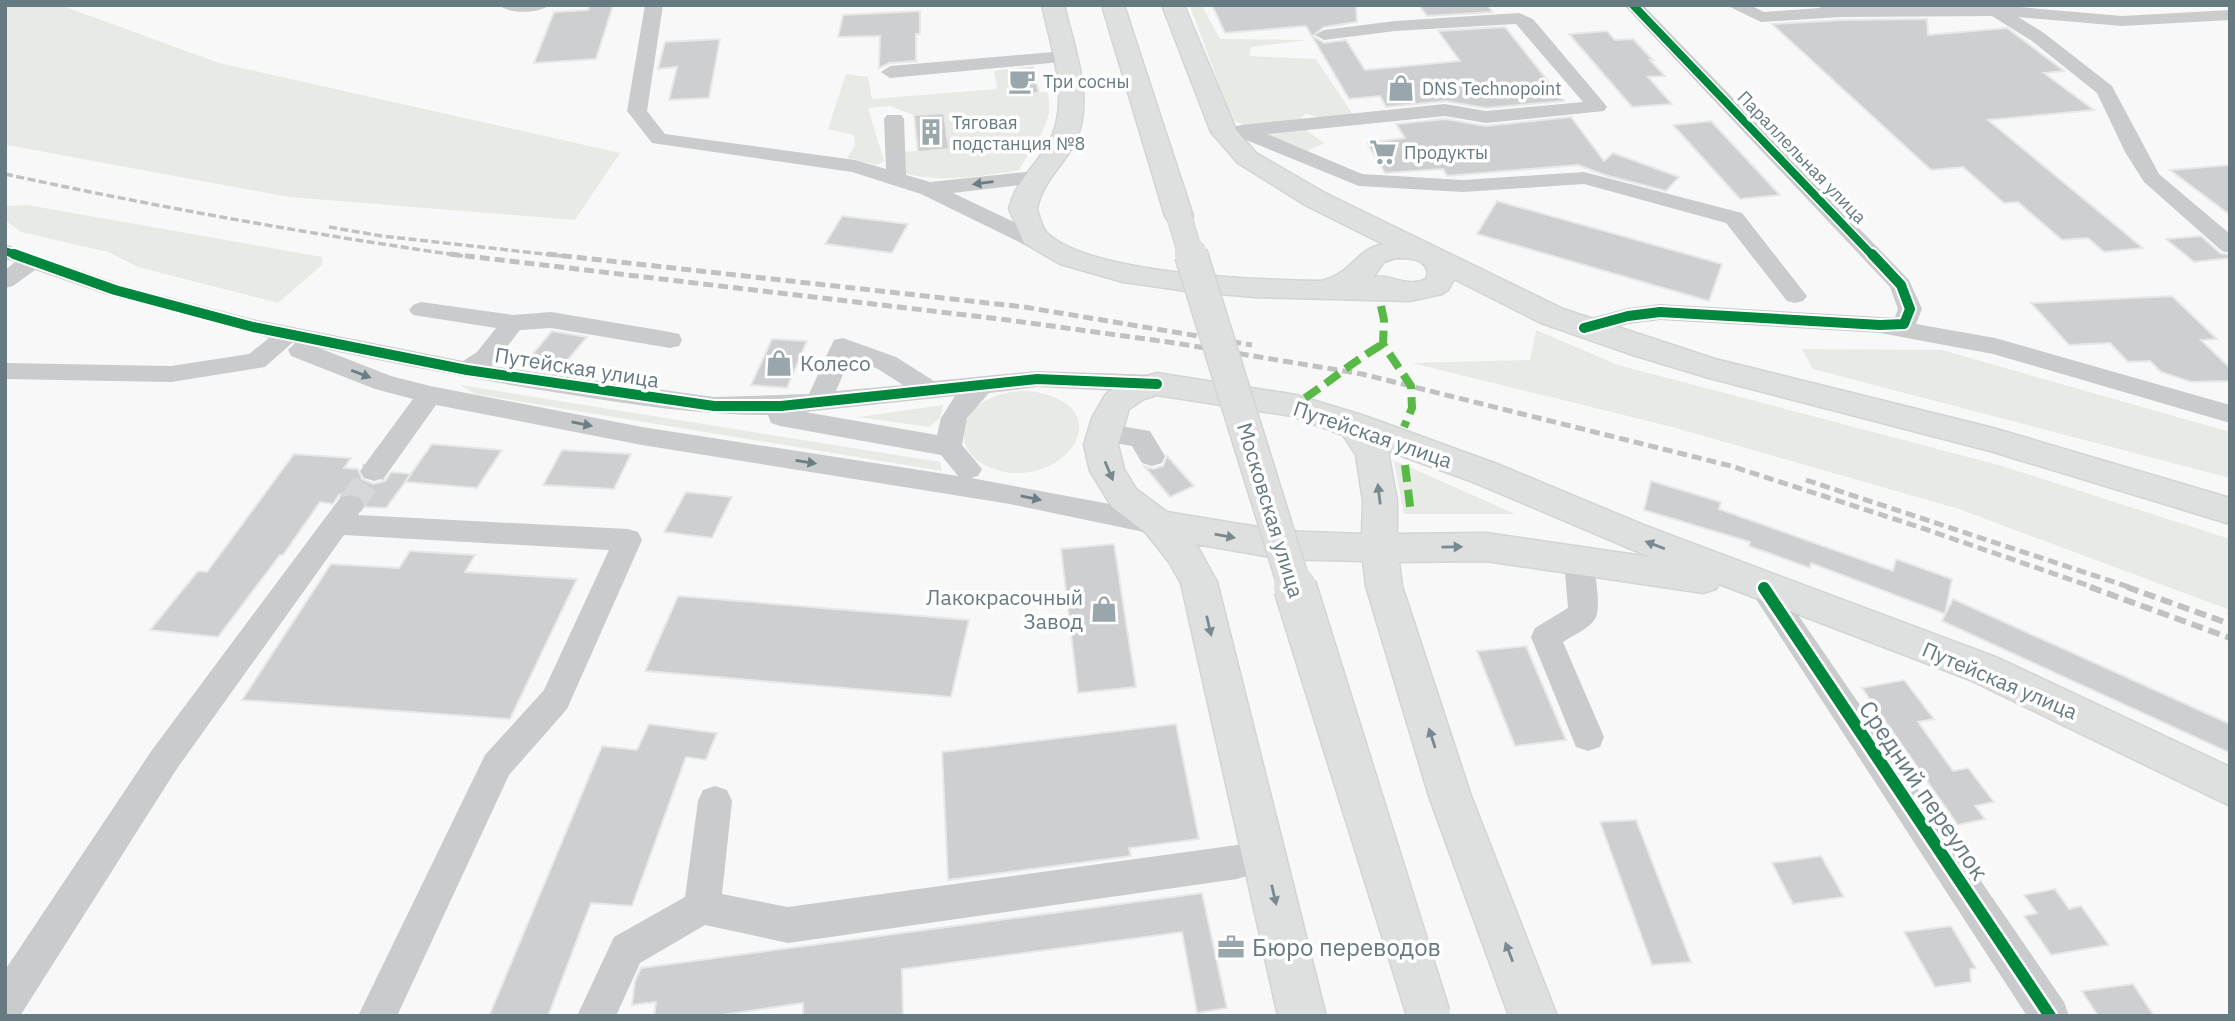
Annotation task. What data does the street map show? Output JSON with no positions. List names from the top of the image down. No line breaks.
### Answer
{"streets":{"main road":["Путейская улица","Московская улица"],"street":["Параллельная улица","Средний переулок"]},"crossings":[["Путейская улица","Средний переулок"]],"places":{"cafe":["Три сосны"],"shop":["DNS Technopoint","Колесо","Лакокрасочный Завод"],"building":["Тяговая подстанция №8"],"supermarket":["Продукты"],"office":["Бюро переводов"]}}
